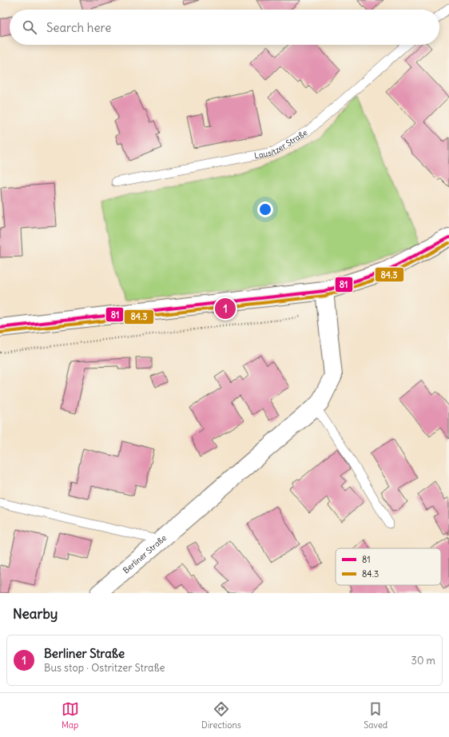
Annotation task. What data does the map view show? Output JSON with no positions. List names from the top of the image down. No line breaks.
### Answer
{"streets":{"street":["Berliner Straße"],"lane":["Lausitzer Straße"]},"lines":["transit line 81","transit line 84.3"],"legend":["81","84.3"],"page":{"search":"Search here","pins":"1","heading":"Nearby","list":[{"mark":"1","name":"Berliner Straße","note":"Bus stop · Ostritzer Straße","value":"30 m"}],"nav":["Map","Directions","Saved"]}}
